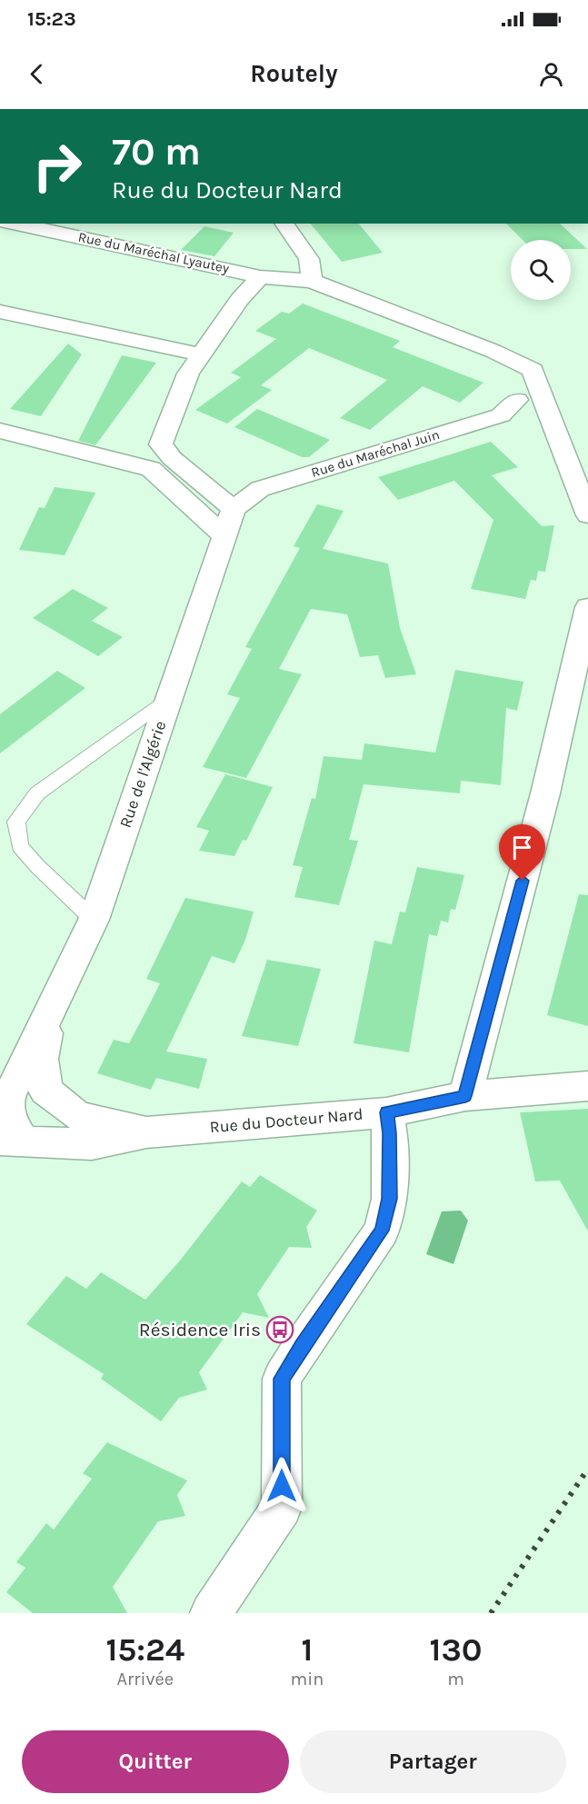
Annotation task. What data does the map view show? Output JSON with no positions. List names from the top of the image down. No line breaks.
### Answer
{"streets":{"street":["Rue du Maréchal Lyautey","Rue du Maréchal Juin","Rue de l'Algérie","Rue du Docteur Nard"]},"crossings":[["Rue du Maréchal Juin","Rue de l'Algérie"],["Rue de l'Algérie","Rue du Docteur Nard"]],"places":{"bus stop":["Résidence Iris"]},"page":{"status":"15:23","header":"Routely","turn":["70 m","Rue du Docteur Nard"],"eta":["15:24","Arrivée","1","min","130","m"],"buttons":["Quitter","Partager"]}}
